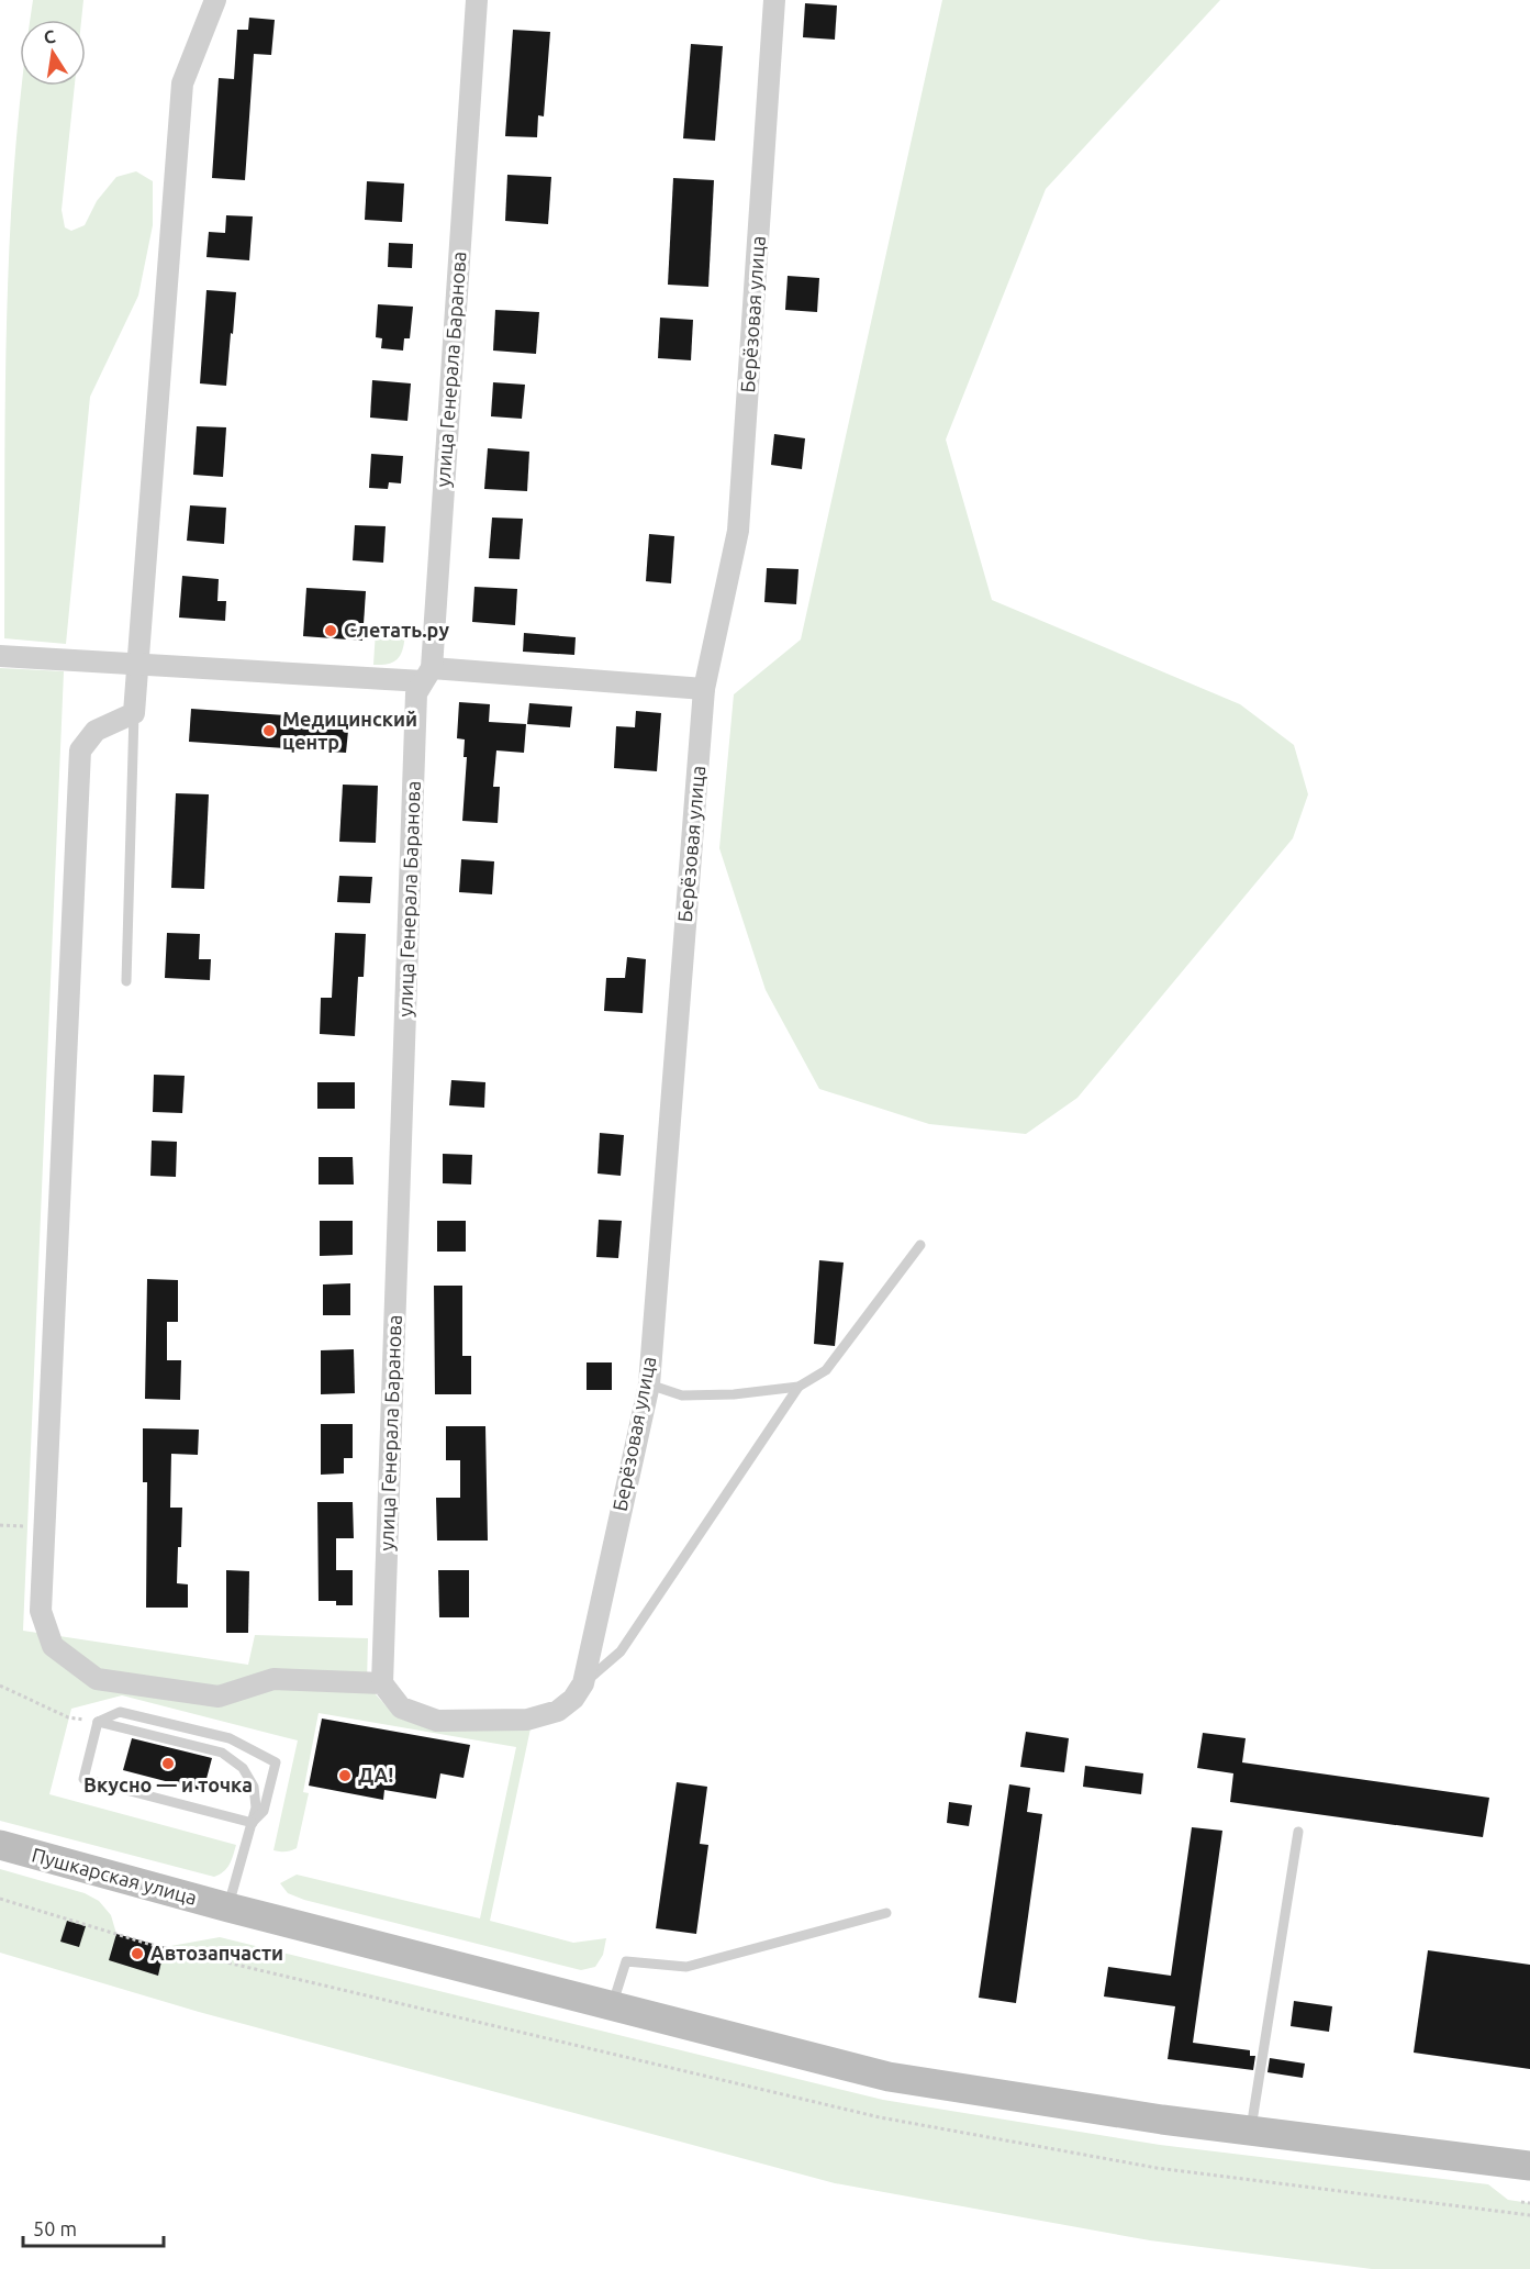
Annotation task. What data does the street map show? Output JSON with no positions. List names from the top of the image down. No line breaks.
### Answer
{"streets":{"main road":["Пушкарская улица"],"street":["Берёзовая улица","улица Генерала Баранова"]},"places":["Слетать.ру","Медицинский центр","Вкусно — и точка","ДА!","Автозапчасти"],"scale_bar":"50 m","north":"top"}
